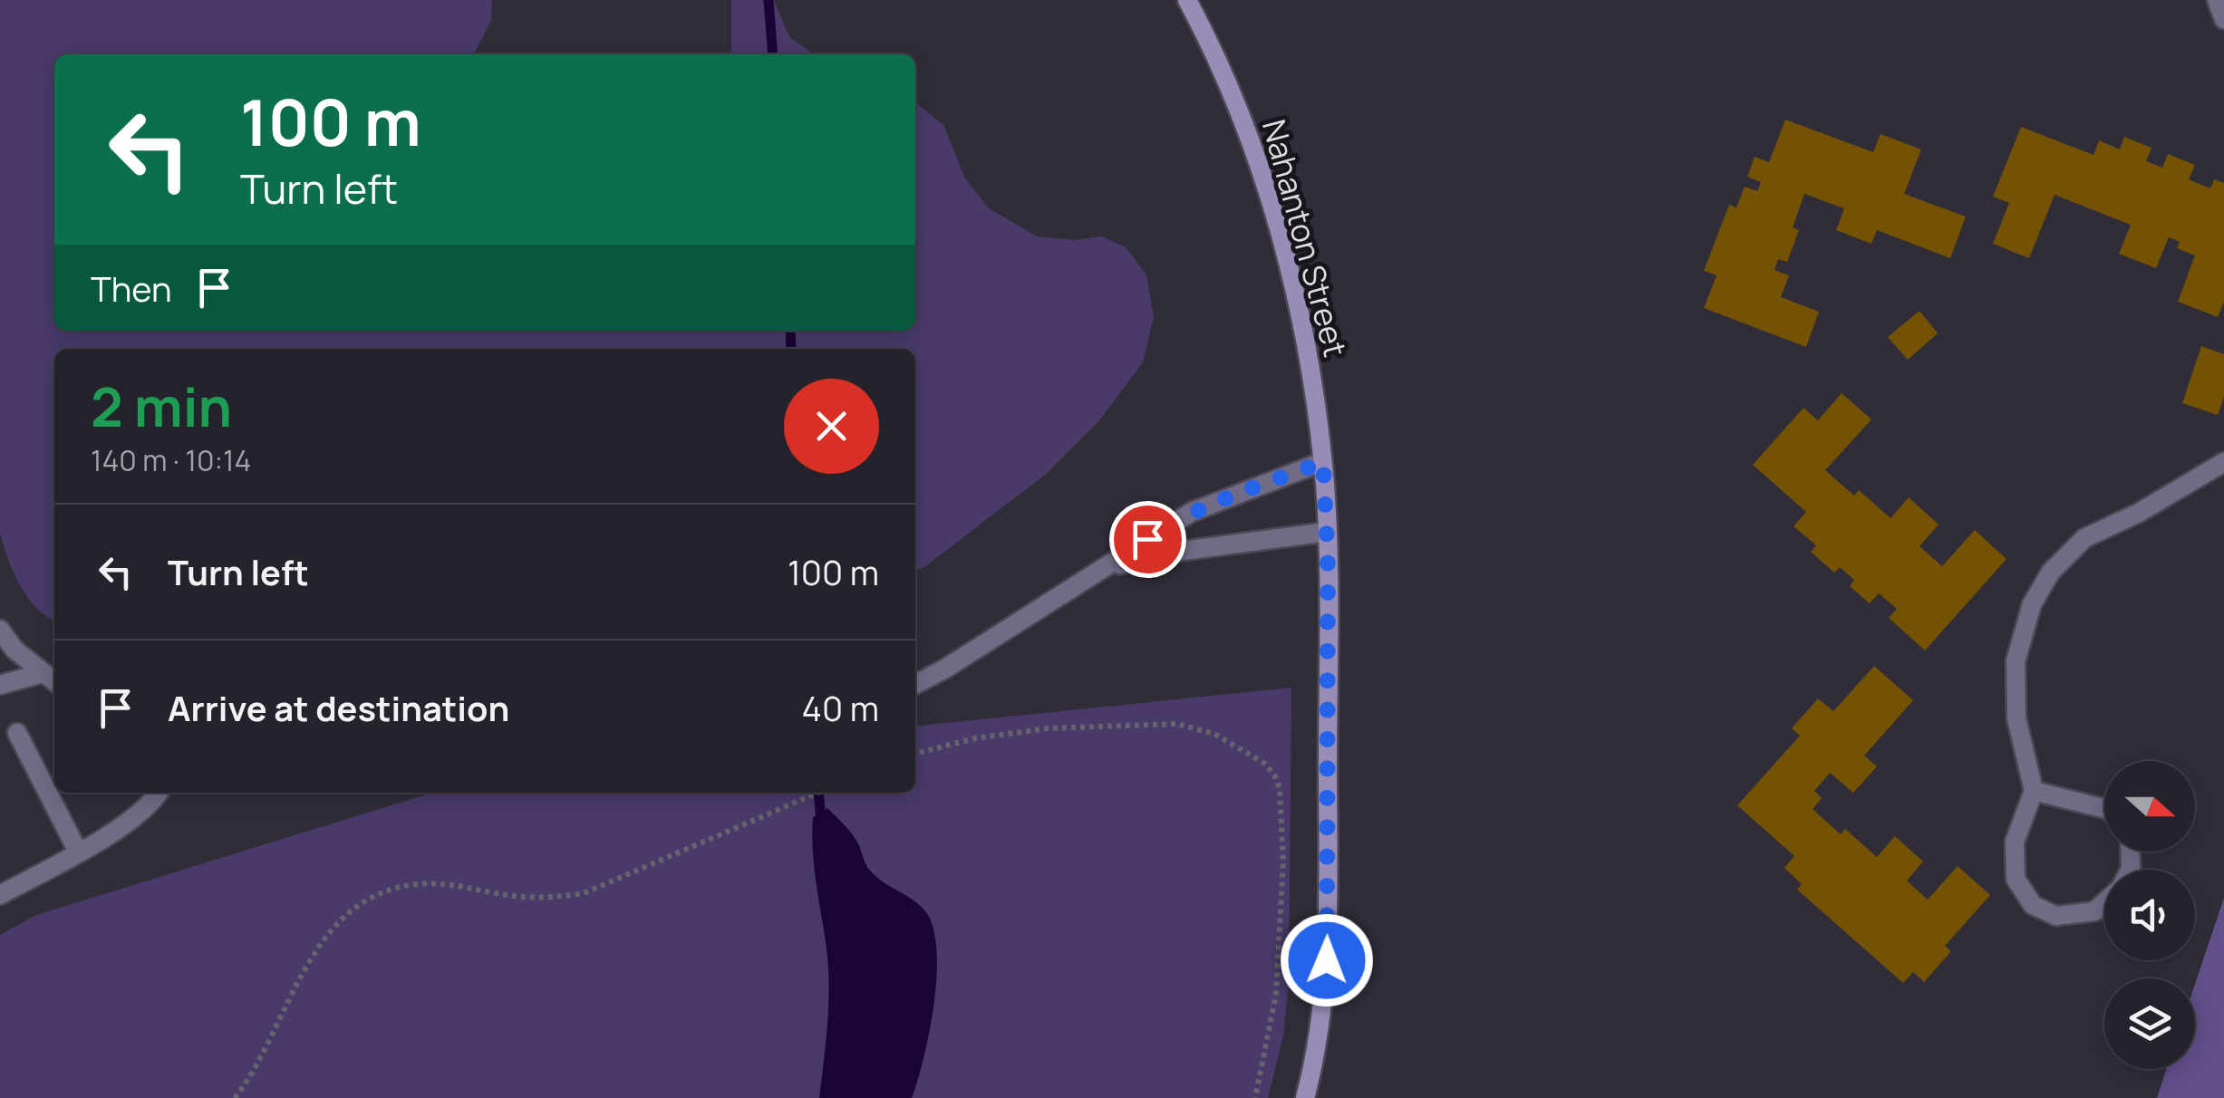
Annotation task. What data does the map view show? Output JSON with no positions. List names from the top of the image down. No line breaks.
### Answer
{"streets":{"main road":["Nahanton Street"]},"north":"right","page":{"turn":["100 m","Turn left"],"then":"Then","heading":["2 min","140 m · 10:14"],"list":[{"name":"Turn left","value":"100 m"},{"name":"Arrive at destination","value":"40 m"}]}}
